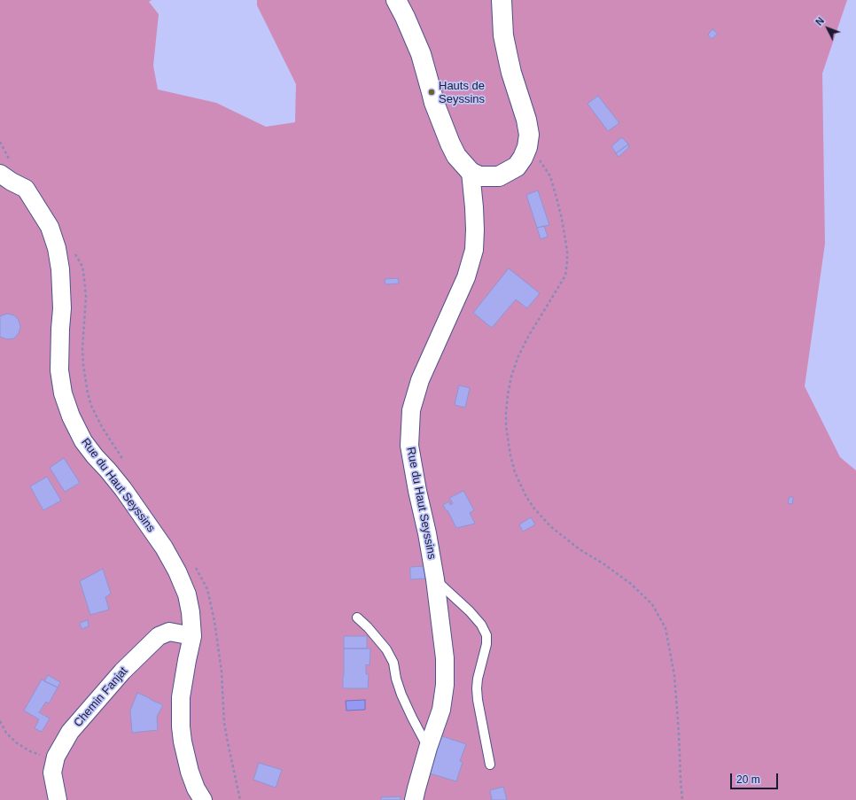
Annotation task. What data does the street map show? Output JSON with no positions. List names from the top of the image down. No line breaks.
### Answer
{"streets":{"street":["Rue du Haut Seyssins","Chemin Fanjat"]},"crossings":[["Rue du Haut Seyssins","Chemin Fanjat"]],"places":["Hauts de Seyssins"],"scale_bar":"20 m","north":"top left"}
